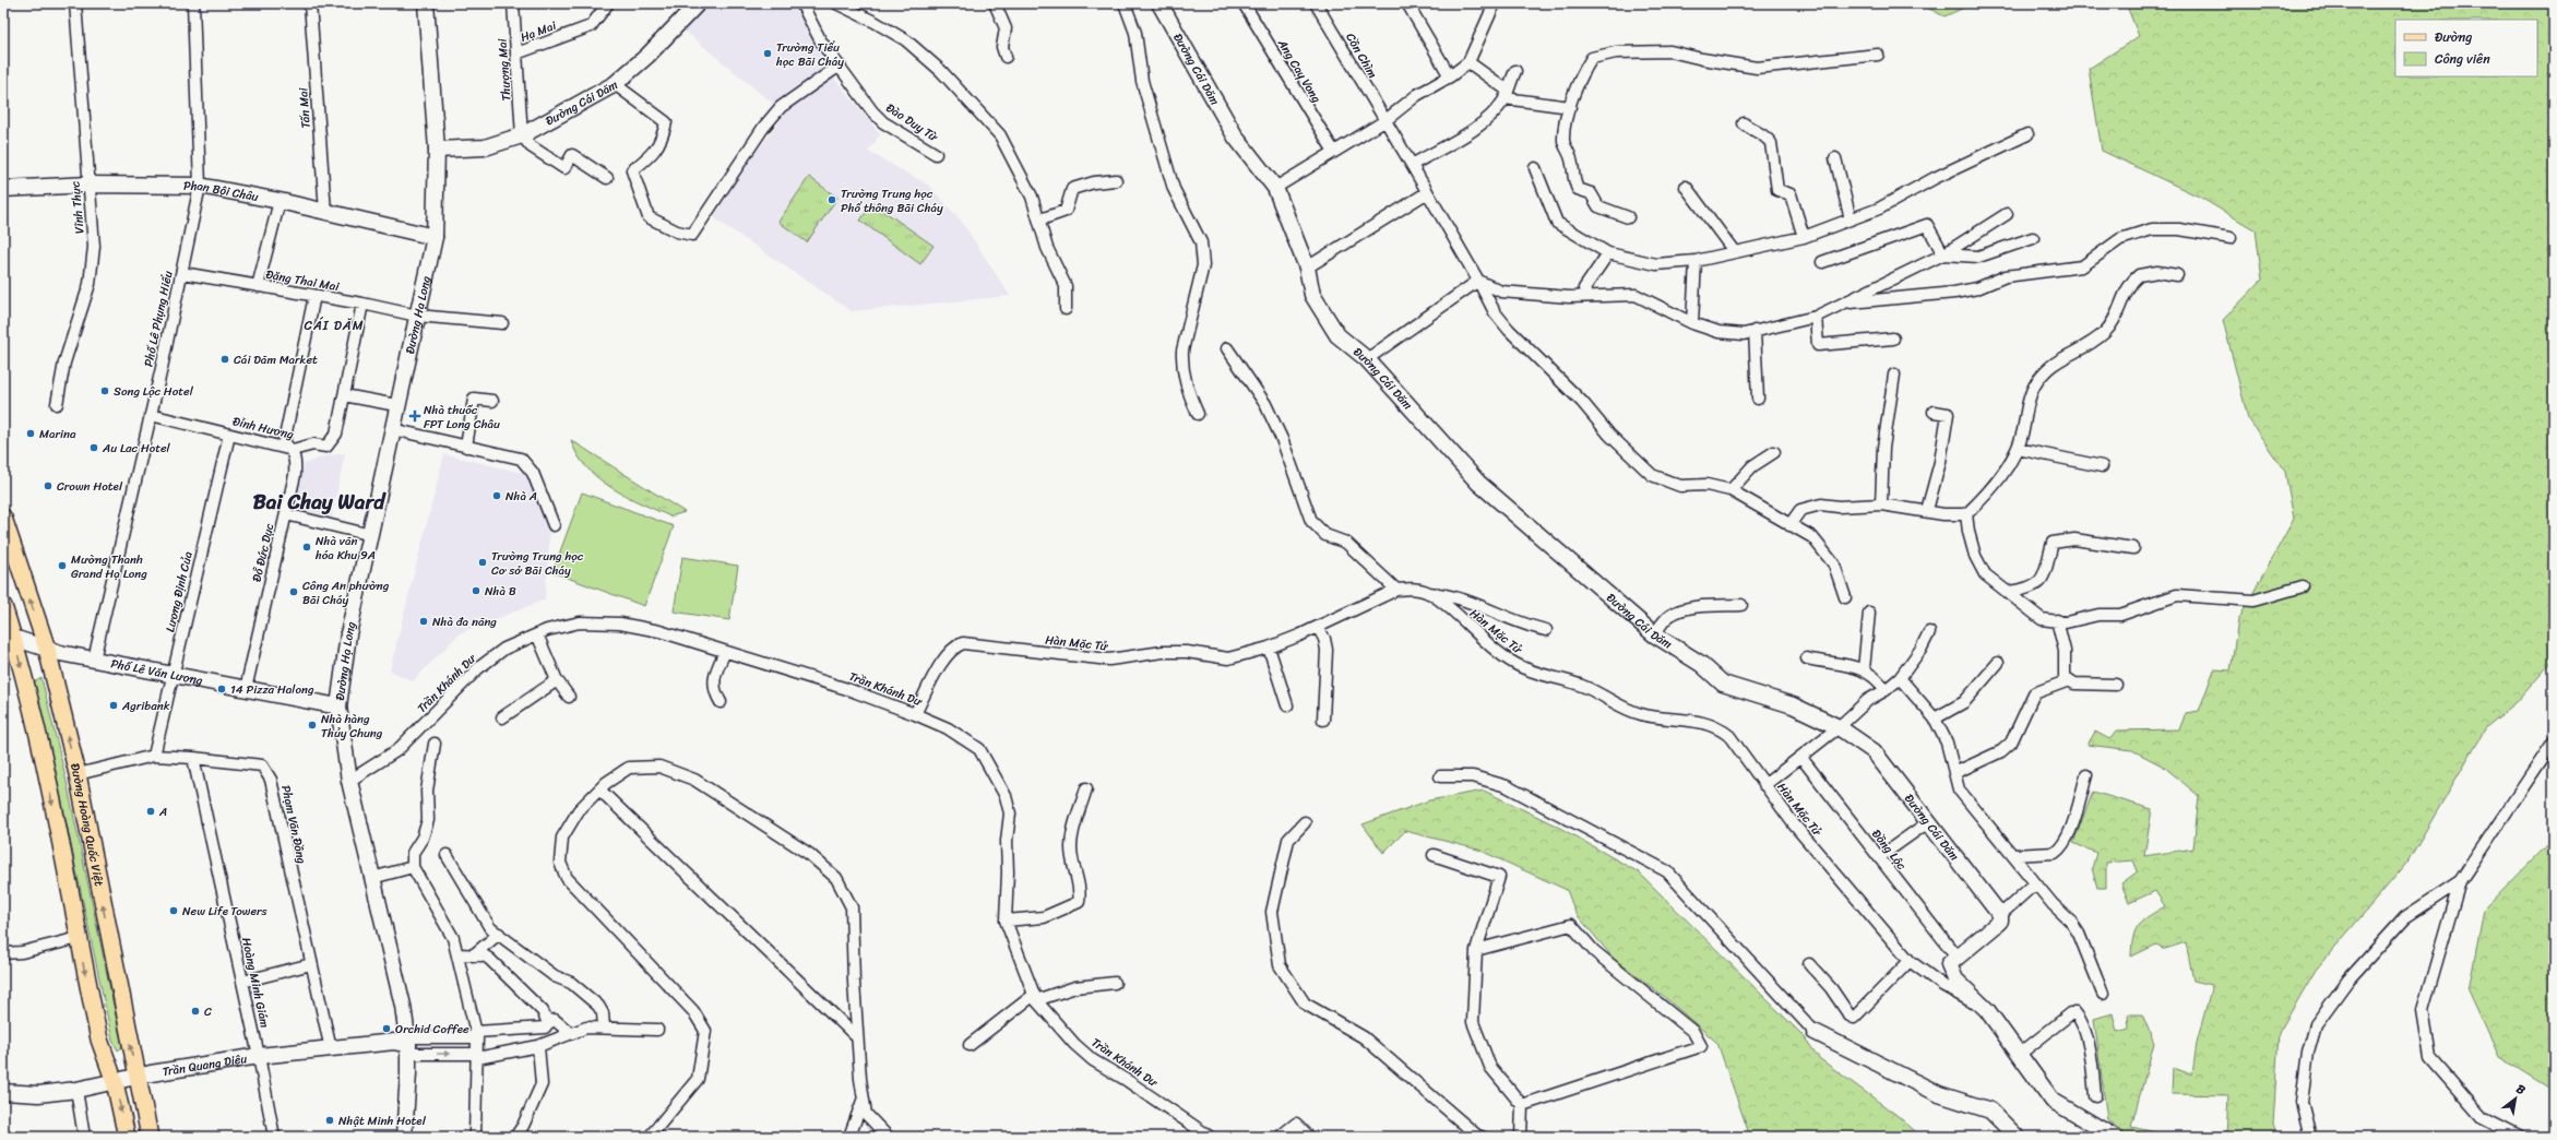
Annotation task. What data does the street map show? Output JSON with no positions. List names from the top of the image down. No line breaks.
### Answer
{"streets":{"main road":["Đường Hoàng Quốc Việt"],"street":["Hạ Mai","Cồn Chìm","Đường Cái Dăm","Thượng Mai","Ang Cay Vong","Tấn Mai","Đào Duy Từ","Phan Bội Châu","Vĩnh Thực","Đặng Thai Mai","Đường Hạ Long","Phố Lê Phụng Hiểu","Đỉnh Hương","Đỗ Đức Dục","Lương Định Của","Hàn Mặc Tử","Phố Lê Văn Lương","Trần Khánh Dư","Phạm Văn Đồng","Đồng Lộc","Hoàng Minh Giám","Trần Quang Diệu"]},"crossings":[["Hạ Mai","Thượng Mai"],["Đường Cái Dăm","Thượng Mai"],["Đường Cái Dăm","Đường Hạ Long"],["Tấn Mai","Phan Bội Châu"],["Phan Bội Châu","Vĩnh Thực"],["Phan Bội Châu","Đường Hạ Long"],["Phan Bội Châu","Phố Lê Phụng Hiểu"],["Đặng Thai Mai","Đường Hạ Long"],["Đặng Thai Mai","Phố Lê Phụng Hiểu"],["Đặng Thai Mai","Đỉnh Hương"],["Đặng Thai Mai","Đỗ Đức Dục"],["Đường Hạ Long","Phố Lê Văn Lương"],["Đường Hạ Long","Trần Khánh Dư"],["Đường Hạ Long","Trần Quang Diệu"],["Phố Lê Phụng Hiểu","Đỉnh Hương"],["Phố Lê Phụng Hiểu","Phố Lê Văn Lương"],["Đỉnh Hương","Đỗ Đức Dục"],["Đỉnh Hương","Lương Định Của"],["Đỗ Đức Dục","Phố Lê Văn Lương"],["Lương Định Của","Phố Lê Văn Lương"],["Lương Định Của","Phạm Văn Đồng"],["Hàn Mặc Tử","Trần Khánh Dư"],["Phố Lê Văn Lương","Đường Hoàng Quốc Việt"],["Đường Hoàng Quốc Việt","Phạm Văn Đồng"],["Đường Hoàng Quốc Việt","Trần Quang Diệu"],["Phạm Văn Đồng","Hoàng Minh Giám"],["Phạm Văn Đồng","Trần Quang Diệu"],["Hoàng Minh Giám","Trần Quang Diệu"]],"districts":["CÁI DĂM","Bai Chay Ward"],"places":{"other":["Trường Tiểu học Bãi Cháy","Trường Trung học Phổ thông Bãi Cháy","Cái Dăm Market","Song Lộc Hotel","Marina","Au Lac Hotel","Crown Hotel","Nhà A","Nhà văn hóa Khu 9A","Trường Trung học Cơ sở Bãi Cháy","Mường Thanh Grand Hạ Long","Nhà B","Công An phường Bãi Cháy","Nhà đa năng","14 Pizza Halong","Agribank","Nhà hàng Thủy Chung","A","New Life Towers","C","Orchid Coffee","Nhật Minh Hotel"],"health":["Nhà thuốc FPT Long Châu"]},"legend":["Đường","Công viên"],"north":"top right"}
